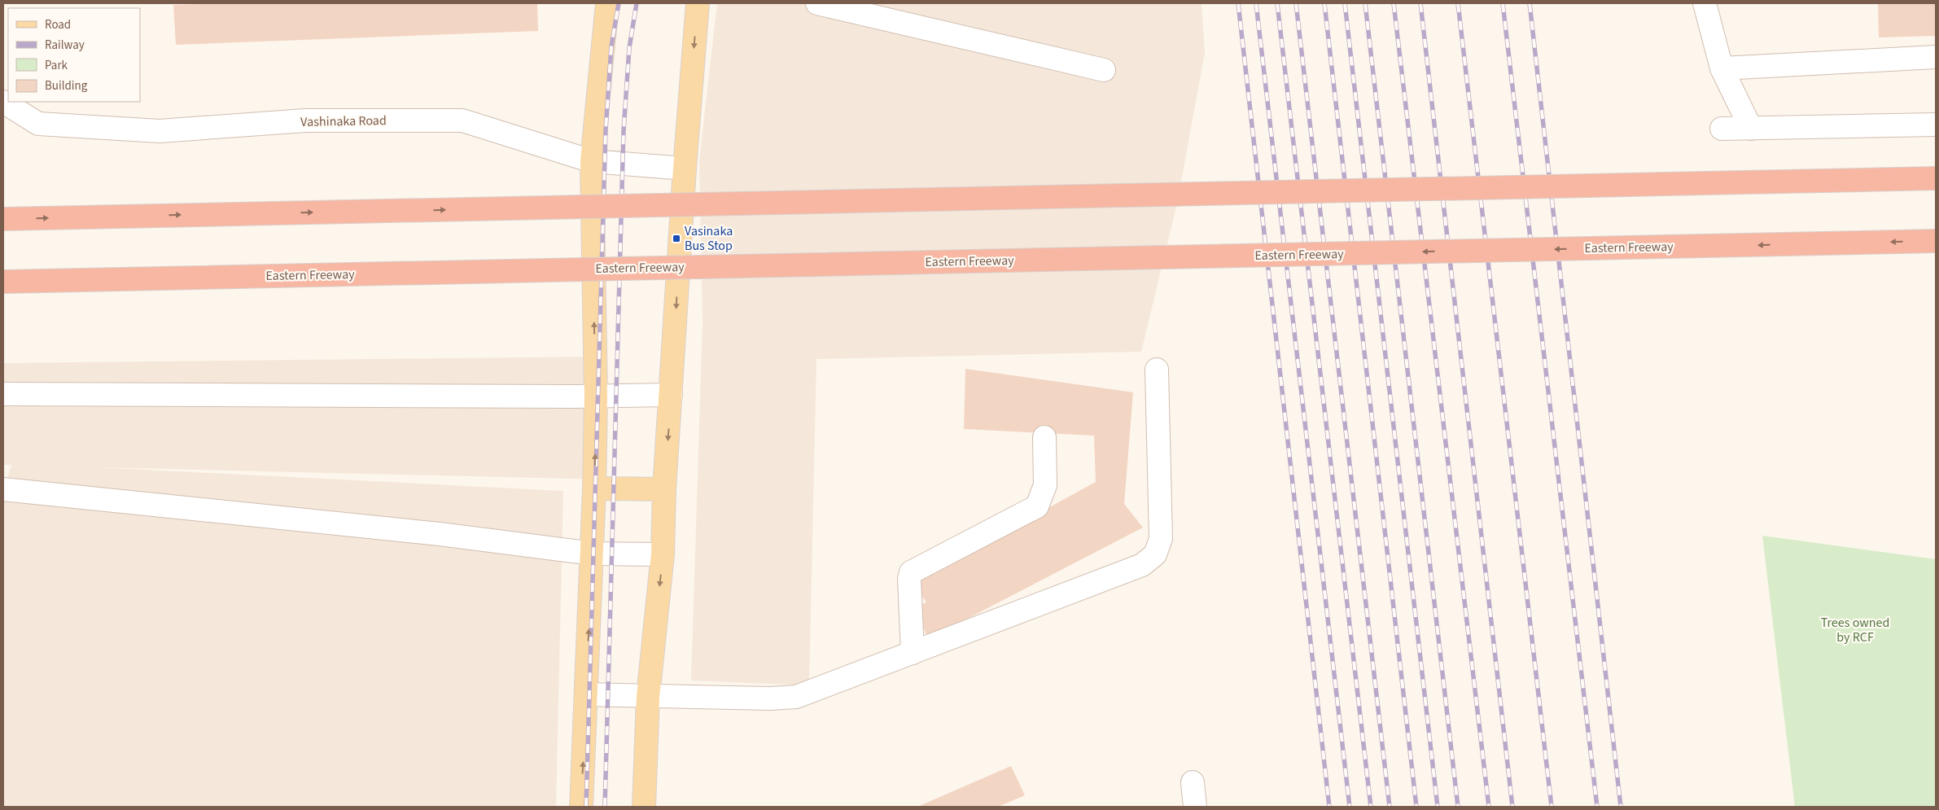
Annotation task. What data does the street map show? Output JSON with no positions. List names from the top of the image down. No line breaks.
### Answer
{"streets":{"highway":["Eastern Freeway"],"street":["Vashinaka Road"]},"parks":["Trees owned by RCF"],"places":{"transit":["Vasinaka Bus Stop"]},"legend":["Road","Railway","Park","Building"]}
